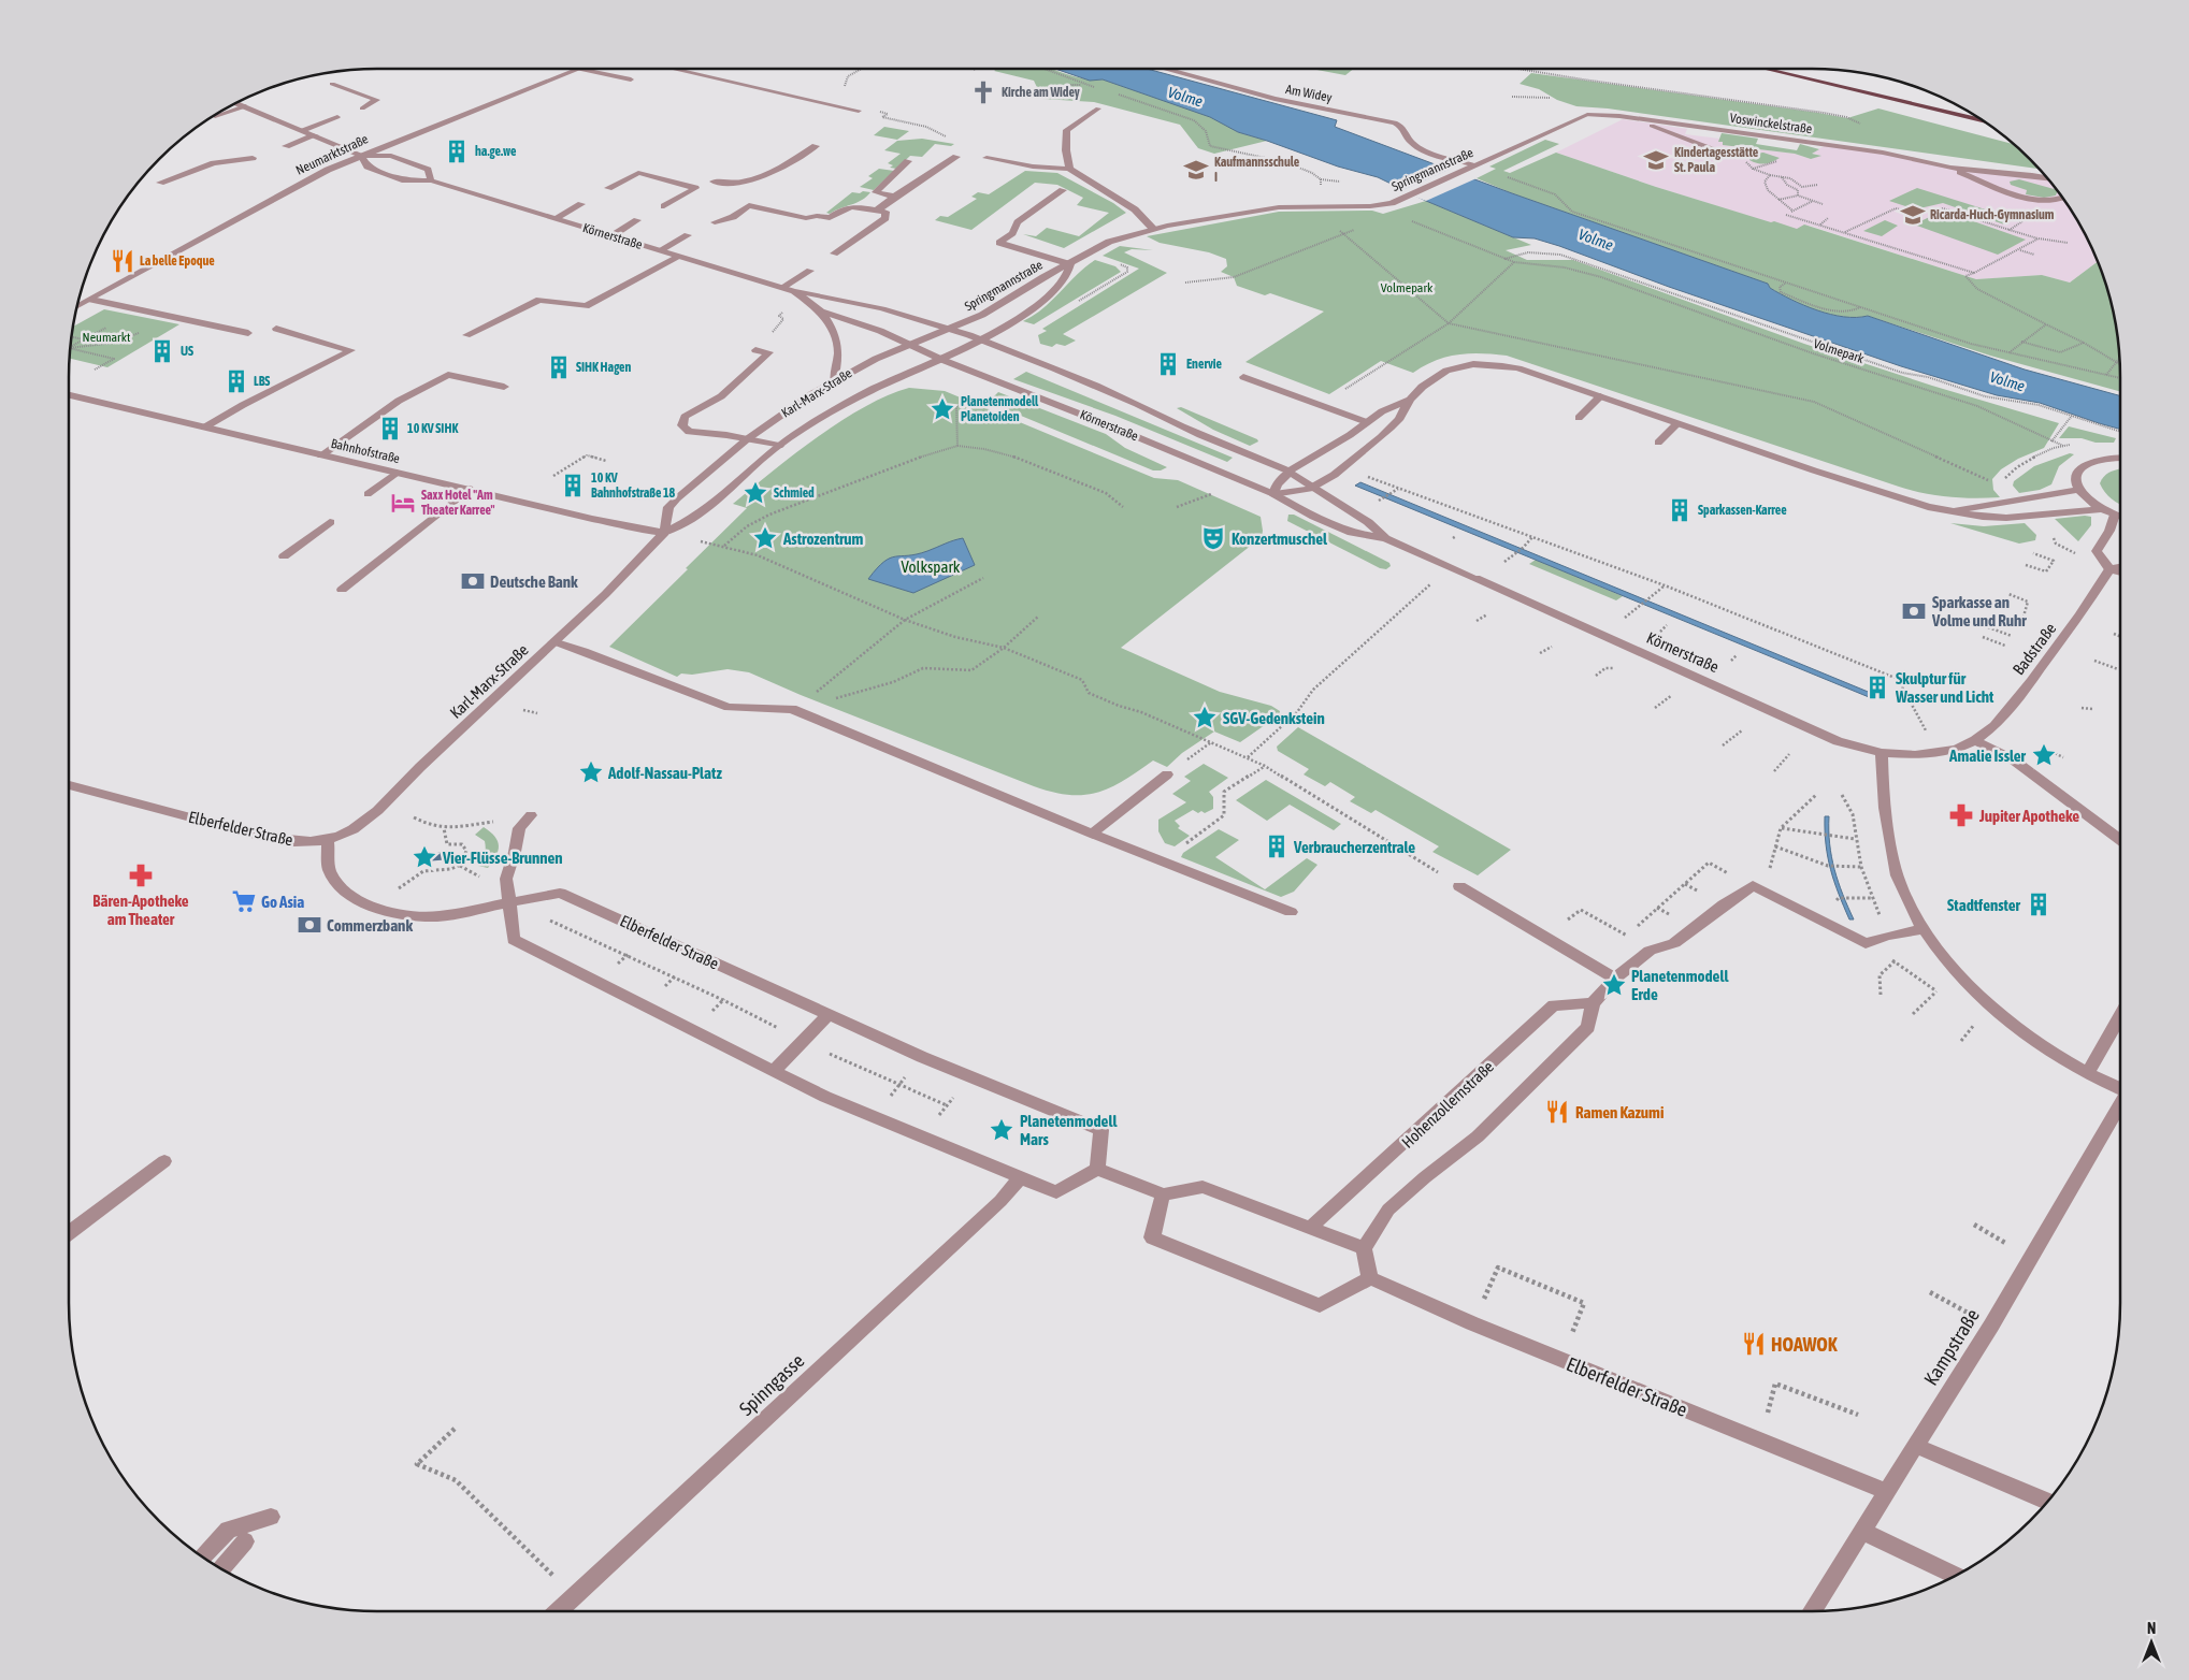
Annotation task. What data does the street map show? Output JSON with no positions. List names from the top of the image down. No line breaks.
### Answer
{"streets":{"street":["Am Widey","Voswinckelstraße","Neumarktstraße","Springmannstraße","Körnerstraße","Karl-Marx-Straße","Bahnhofstraße","Badstraße","Elberfelder Straße","Hohenzollernstraße","Kampstraße","Spinngasse"],"path":["Volmepark"]},"crossings":[["Am Widey","Springmannstraße"],["Voswinckelstraße","Springmannstraße"],["Neumarktstraße","Körnerstraße"],["Springmannstraße","Körnerstraße"],["Springmannstraße","Karl-Marx-Straße"],["Körnerstraße","Karl-Marx-Straße"],["Körnerstraße","Badstraße"],["Karl-Marx-Straße","Bahnhofstraße"],["Karl-Marx-Straße","Elberfelder Straße"],["Elberfelder Straße","Kampstraße"]],"water":["Volme"],"parks":["Volmepark","Neumarkt","Volkspark"],"places":{"church":["Kirche am Widey"],"building":["ha.ge.we","US","Enervie","SIHK Hagen","LBS","10 KV SIHK","10 KV Bahnhofstraße 18","Sparkassen-Karree","Skulptur für Wasser und Licht","Verbraucherzentrale","Stadtfenster"],"school or university":["Kindertagesstätte St. Paula","Kaufmannsschule I","Ricarda-Huch-Gymnasium"],"restaurant":["La belle Epoque","Ramen Kazumi","HOAWOK"],"place":["Planetenmodell Planetoiden","Schmied","Astrozentrum","SGV-Gedenkstein","Amalie Issler","Adolf-Nassau-Platz","Vier-Flüsse-Brunnen","Planetenmodell Erde","Planetenmodell Mars"],"hotel":["Saxx Hotel \"Am Theater Karree\""],"theatre":["Konzertmuschel"],"bank":["Deutsche Bank","Sparkasse an Volme und Ruhr","Commerzbank"],"pharmacy":["Jupiter Apotheke","Bären-Apotheke am Theater"],"supermarket":["Go Asia"]},"north":"top"}
